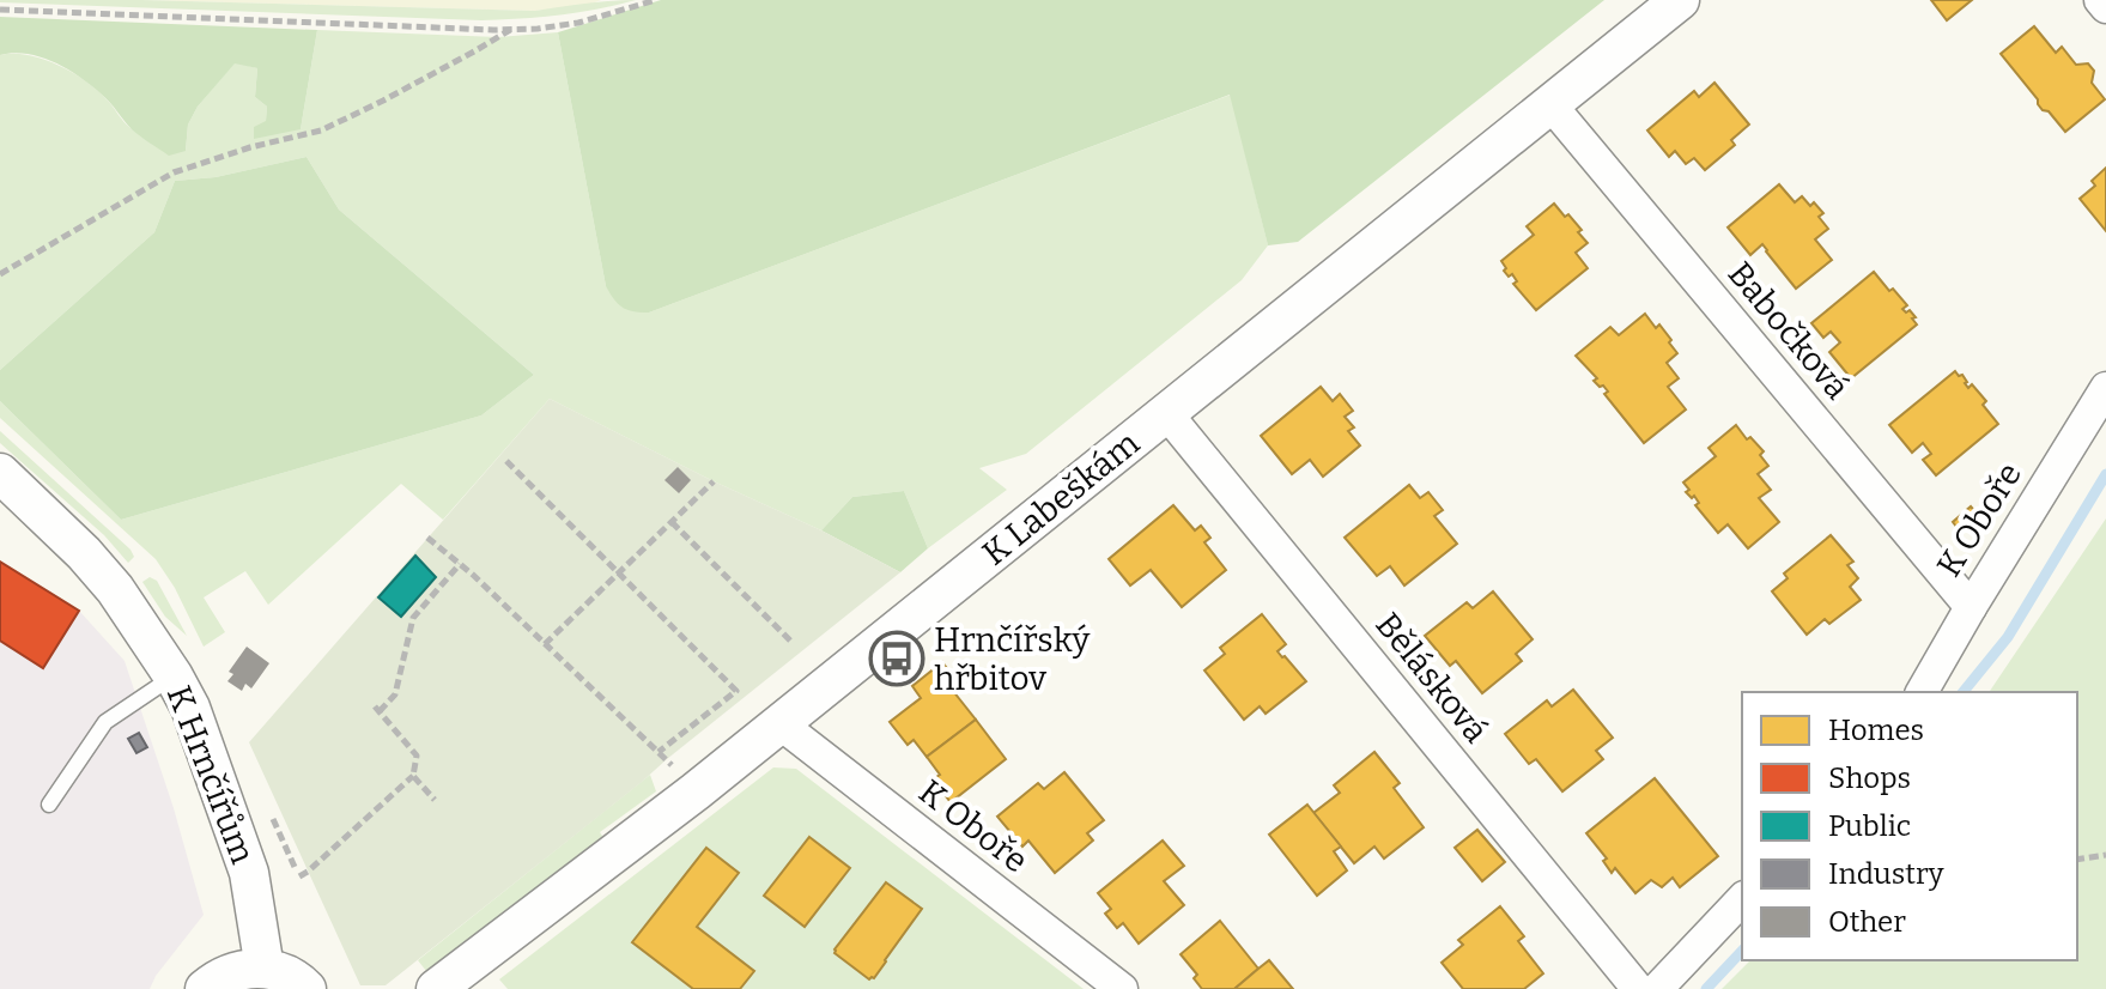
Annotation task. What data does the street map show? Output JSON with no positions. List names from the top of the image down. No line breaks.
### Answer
{"streets":{"street":["Babočková","K Labeškám","K Oboře","Bělásková","K Hrnčířům"]},"crossings":[["Babočková","K Labeškám"],["Babočková","K Oboře"],["K Labeškám","K Oboře"],["K Labeškám","Bělásková"]],"places":{"bus stop":["Hrnčířský hřbitov"]},"legend":["Homes","Shops","Public","Industry","Other"]}
